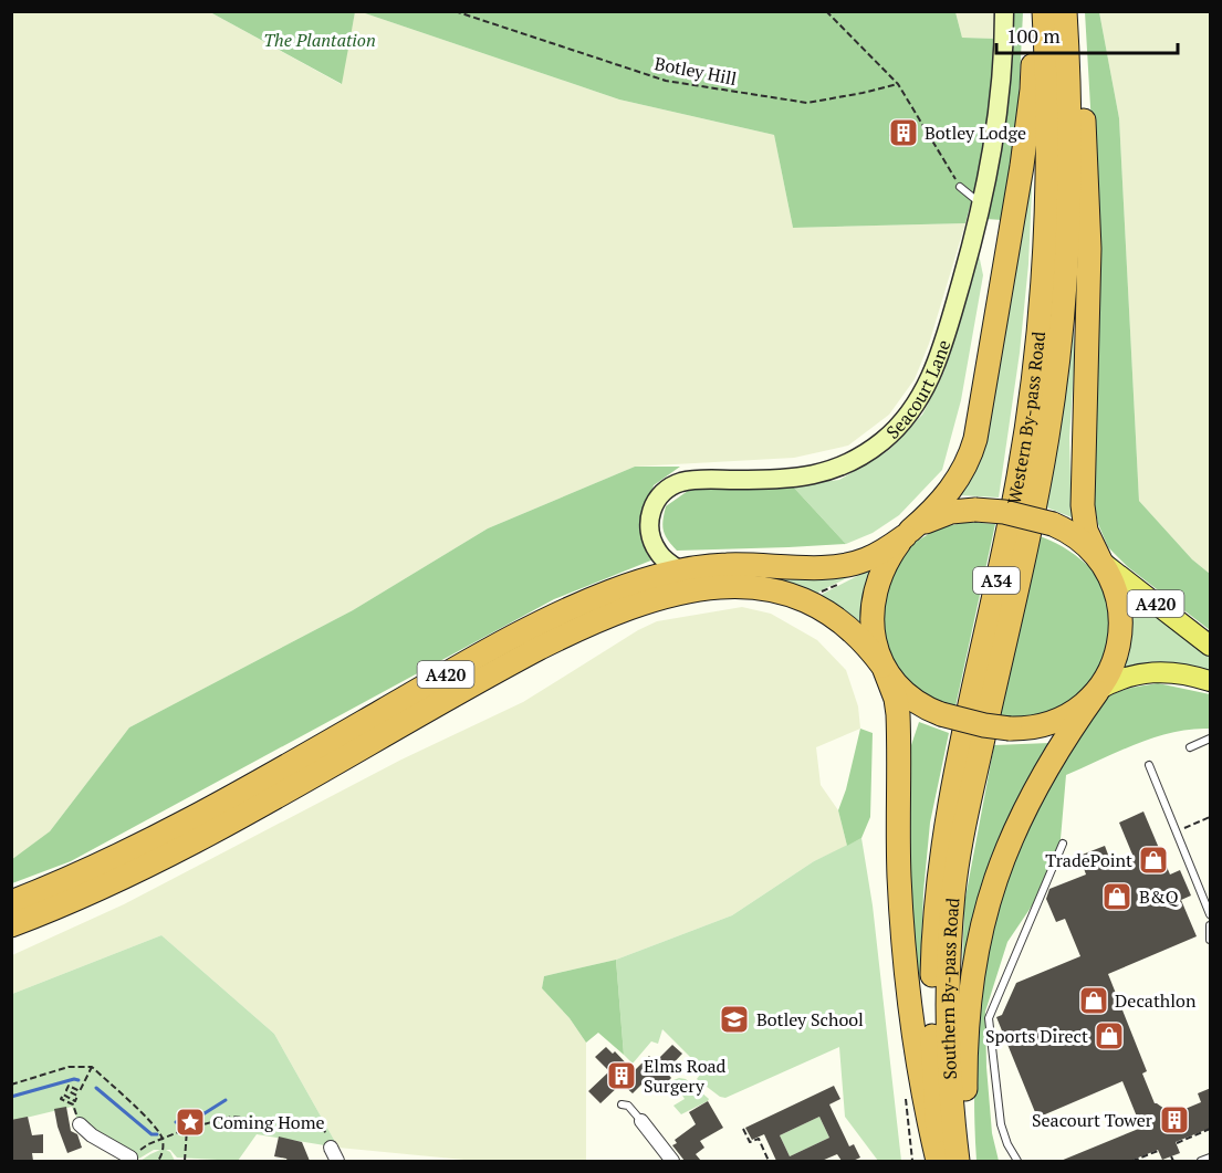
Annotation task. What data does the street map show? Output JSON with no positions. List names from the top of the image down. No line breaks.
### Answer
{"streets":{"highway":["Western By-pass Road","A34","A420","Southern By-pass Road"],"street":["Seacourt Lane"],"path":["Botley Hill"]},"crossings":[["Seacourt Lane","A420"],["Western By-pass Road","Southern By-pass Road"]],"parks":["The Plantation"],"places":{"building":["Botley Lodge","Elms Road Surgery","Seacourt Tower"],"shop":["TradePoint","B&Q","Decathlon","Sports Direct"],"school or university":["Botley School"],"place":["Coming Home"]},"scale_bar":"100 m"}
